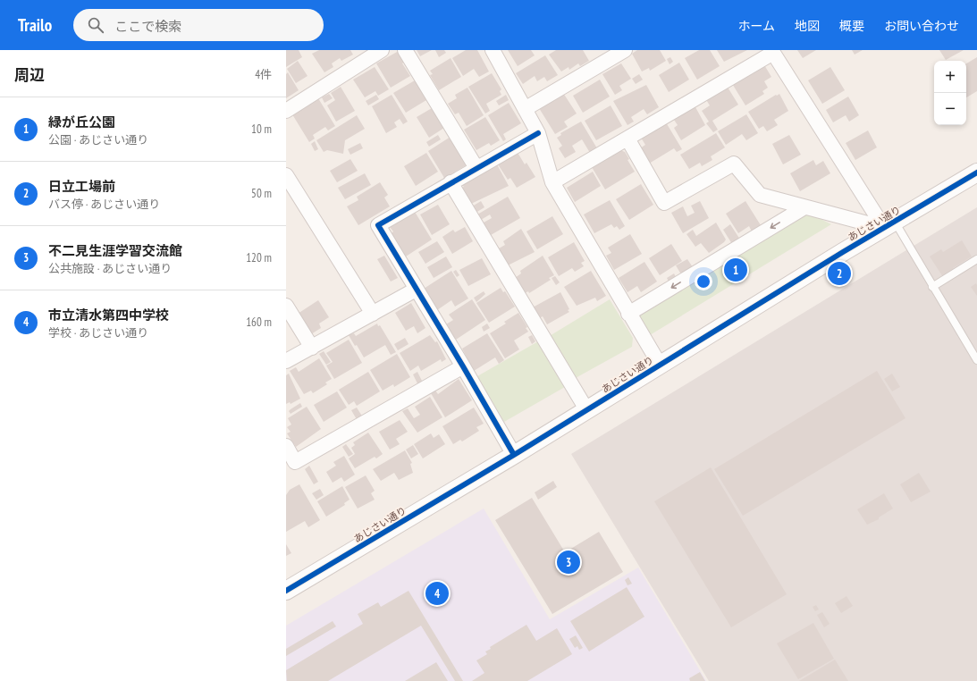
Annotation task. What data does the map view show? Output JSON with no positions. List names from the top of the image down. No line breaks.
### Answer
{"streets":{"street":["あじさい通り"]},"page":{"header":"Trailo","search":"ここで検索","nav":["ホーム","地図","概要","お問い合わせ"],"heading":["周辺","4件"],"map_buttons":["+","−"],"list":[{"mark":"1","name":"緑が丘公園","note":"公園 · あじさい通り","value":"10 m"},{"mark":"2","name":"日立工場前","note":"バス停 · あじさい通り","value":"50 m"},{"mark":"3","name":"不二見生涯学習交流館","note":"公共施設 · あじさい通り","value":"120 m"},{"mark":"4","name":"市立清水第四中学校","note":"学校 · あじさい通り","value":"160 m"}],"pins":["1","2","3","4"]}}
